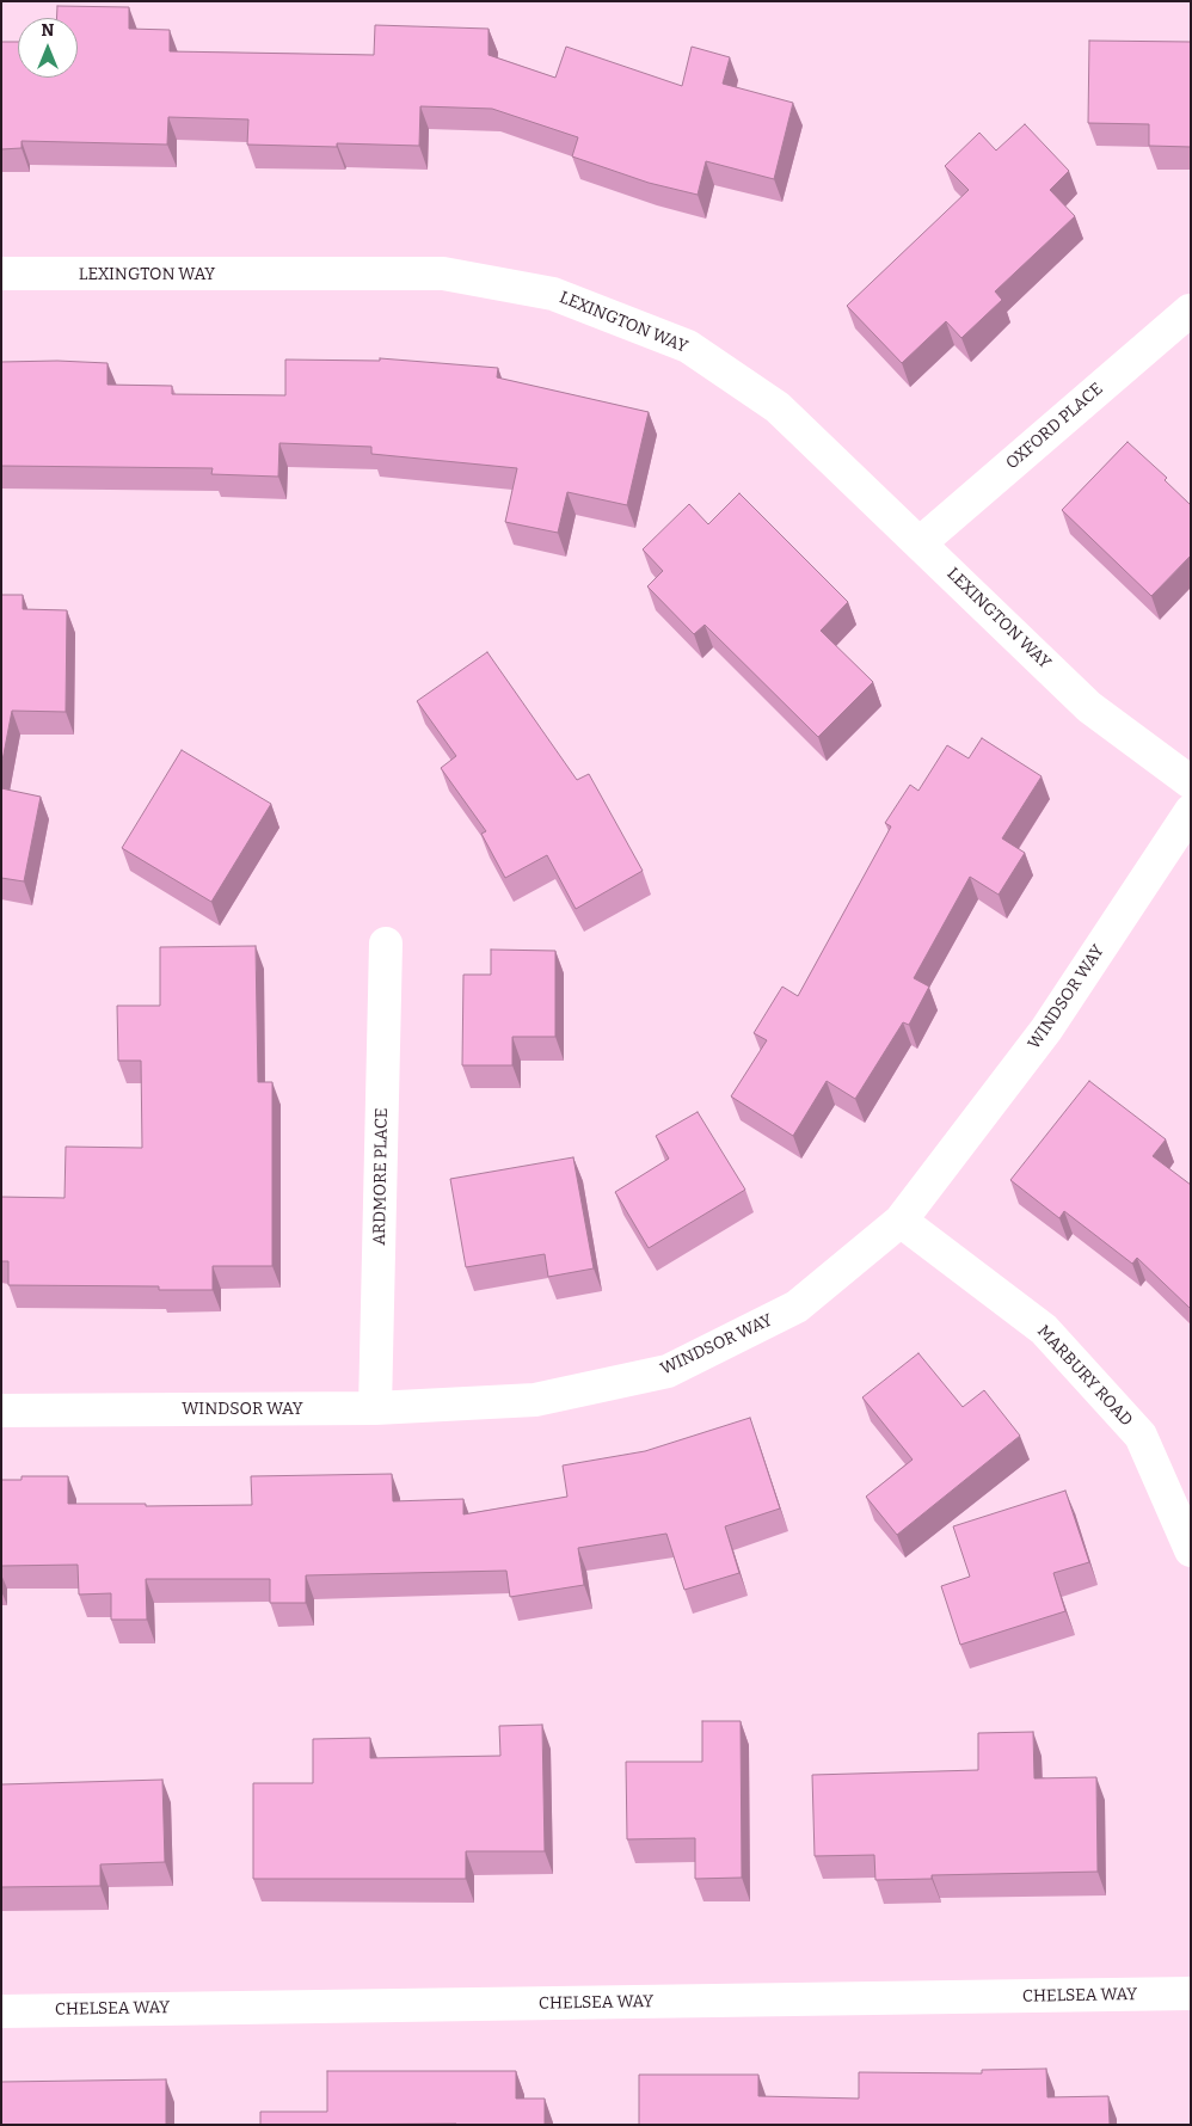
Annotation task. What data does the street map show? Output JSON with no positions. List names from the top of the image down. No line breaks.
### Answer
{"streets":{"street":["LEXINGTON WAY","OXFORD PLACE","WINDSOR WAY","ARDMORE PLACE","MARBURY ROAD","CHELSEA WAY"]},"crossings":[["LEXINGTON WAY","OXFORD PLACE"],["WINDSOR WAY","ARDMORE PLACE"],["WINDSOR WAY","MARBURY ROAD"]],"north":"top"}
